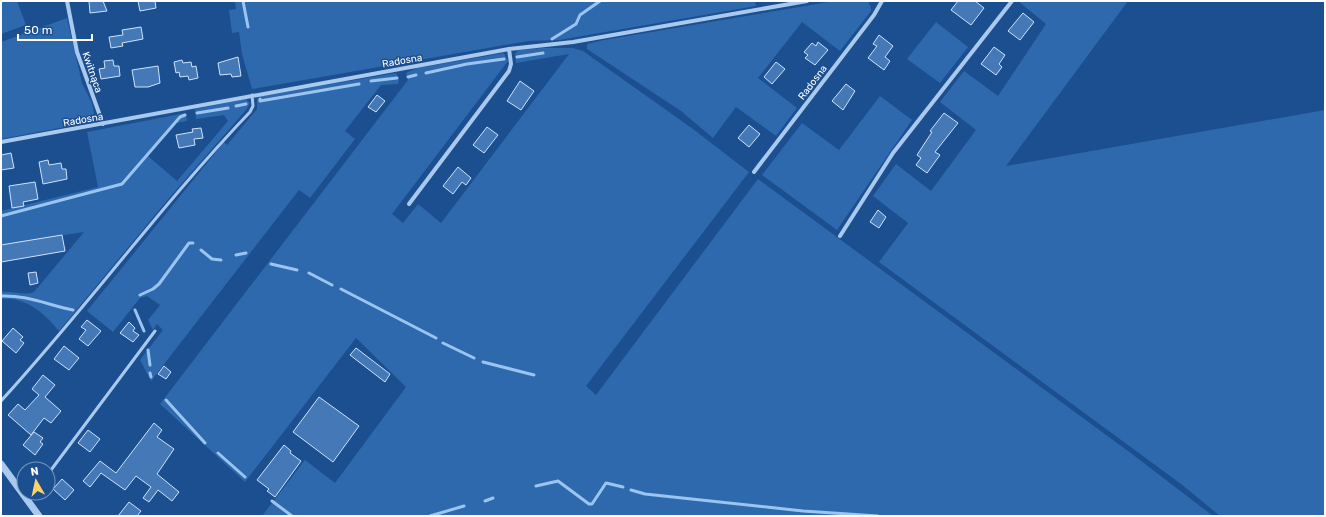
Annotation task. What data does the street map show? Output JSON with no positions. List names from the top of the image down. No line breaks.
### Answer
{"streets":{"street":["Radosna","Kwitnąca"]},"crossings":[["Radosna","Kwitnąca"]],"scale_bar":"50 m","north":"top"}
